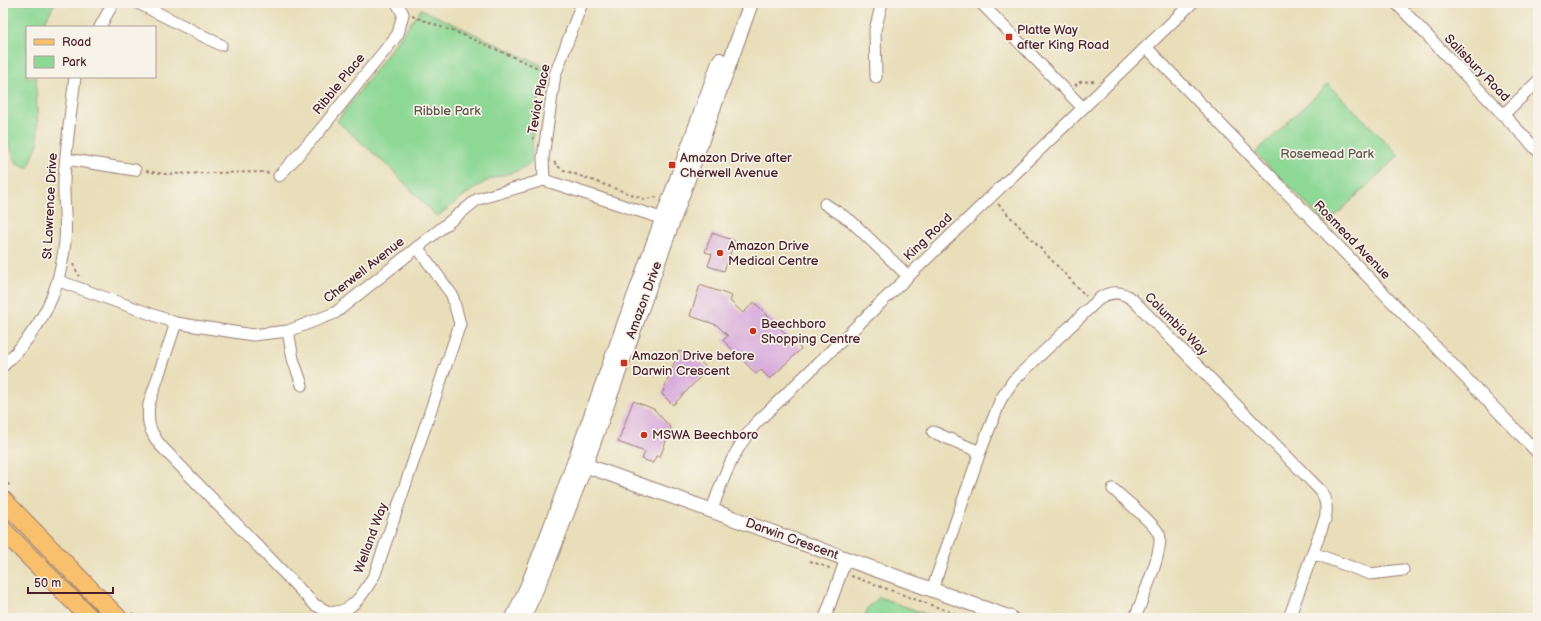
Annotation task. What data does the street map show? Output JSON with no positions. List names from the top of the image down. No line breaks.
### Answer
{"streets":{"street":["Salisbury Road","Ribble Place","Teviot Place","St Lawrence Drive","King Road","Rosmead Avenue","Cherwell Avenue","Amazon Drive","Columbia Way","Welland Way","Darwin Crescent"]},"crossings":[["Teviot Place","Cherwell Avenue"],["St Lawrence Drive","Cherwell Avenue"],["King Road","Rosmead Avenue"],["King Road","Darwin Crescent"],["Cherwell Avenue","Welland Way"],["Amazon Drive","Darwin Crescent"],["Columbia Way","Darwin Crescent"]],"parks":["Ribble Park","Rosemead Park"],"places":{"transit":["Platte Way after King Road","Amazon Drive after Cherwell Avenue","Amazon Drive before Darwin Crescent"],"other":["Amazon Drive Medical Centre","Beechboro Shopping Centre","MSWA Beechboro"]},"legend":["Road","Park"],"scale_bar":"50 m"}
